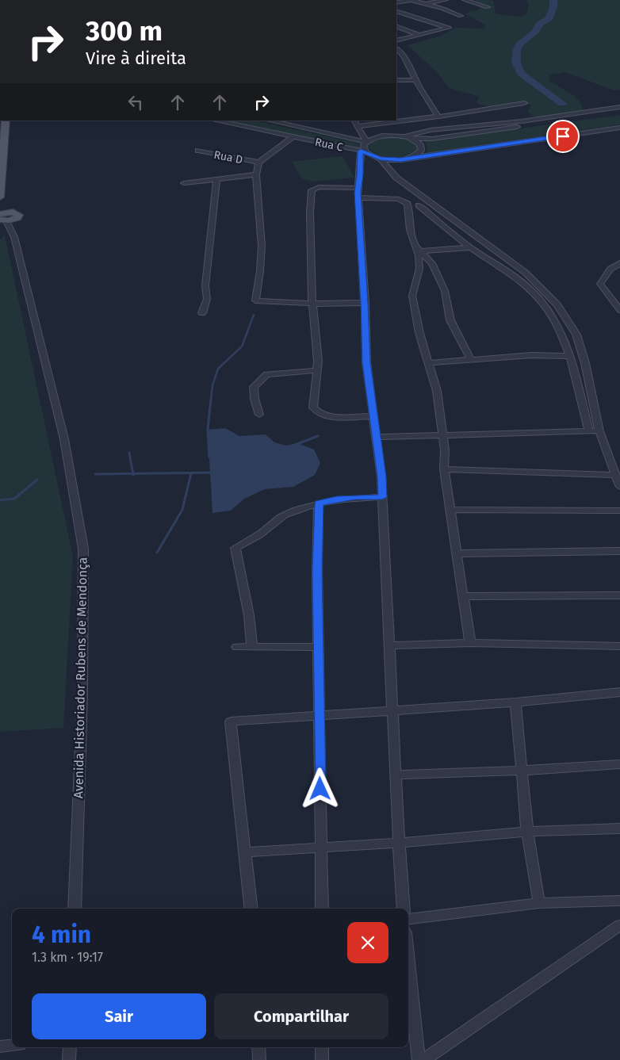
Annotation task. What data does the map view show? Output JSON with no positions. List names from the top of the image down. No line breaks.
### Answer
{"streets":{"main road":["Avenida Historiador Rubens de Mendonça"],"street":["Rua C","Rua D"]},"page":{"turn":["300 m","Vire à direita"],"heading":["4 min","1.3 km · 19:17"],"buttons":["Sair","Compartilhar"]}}
